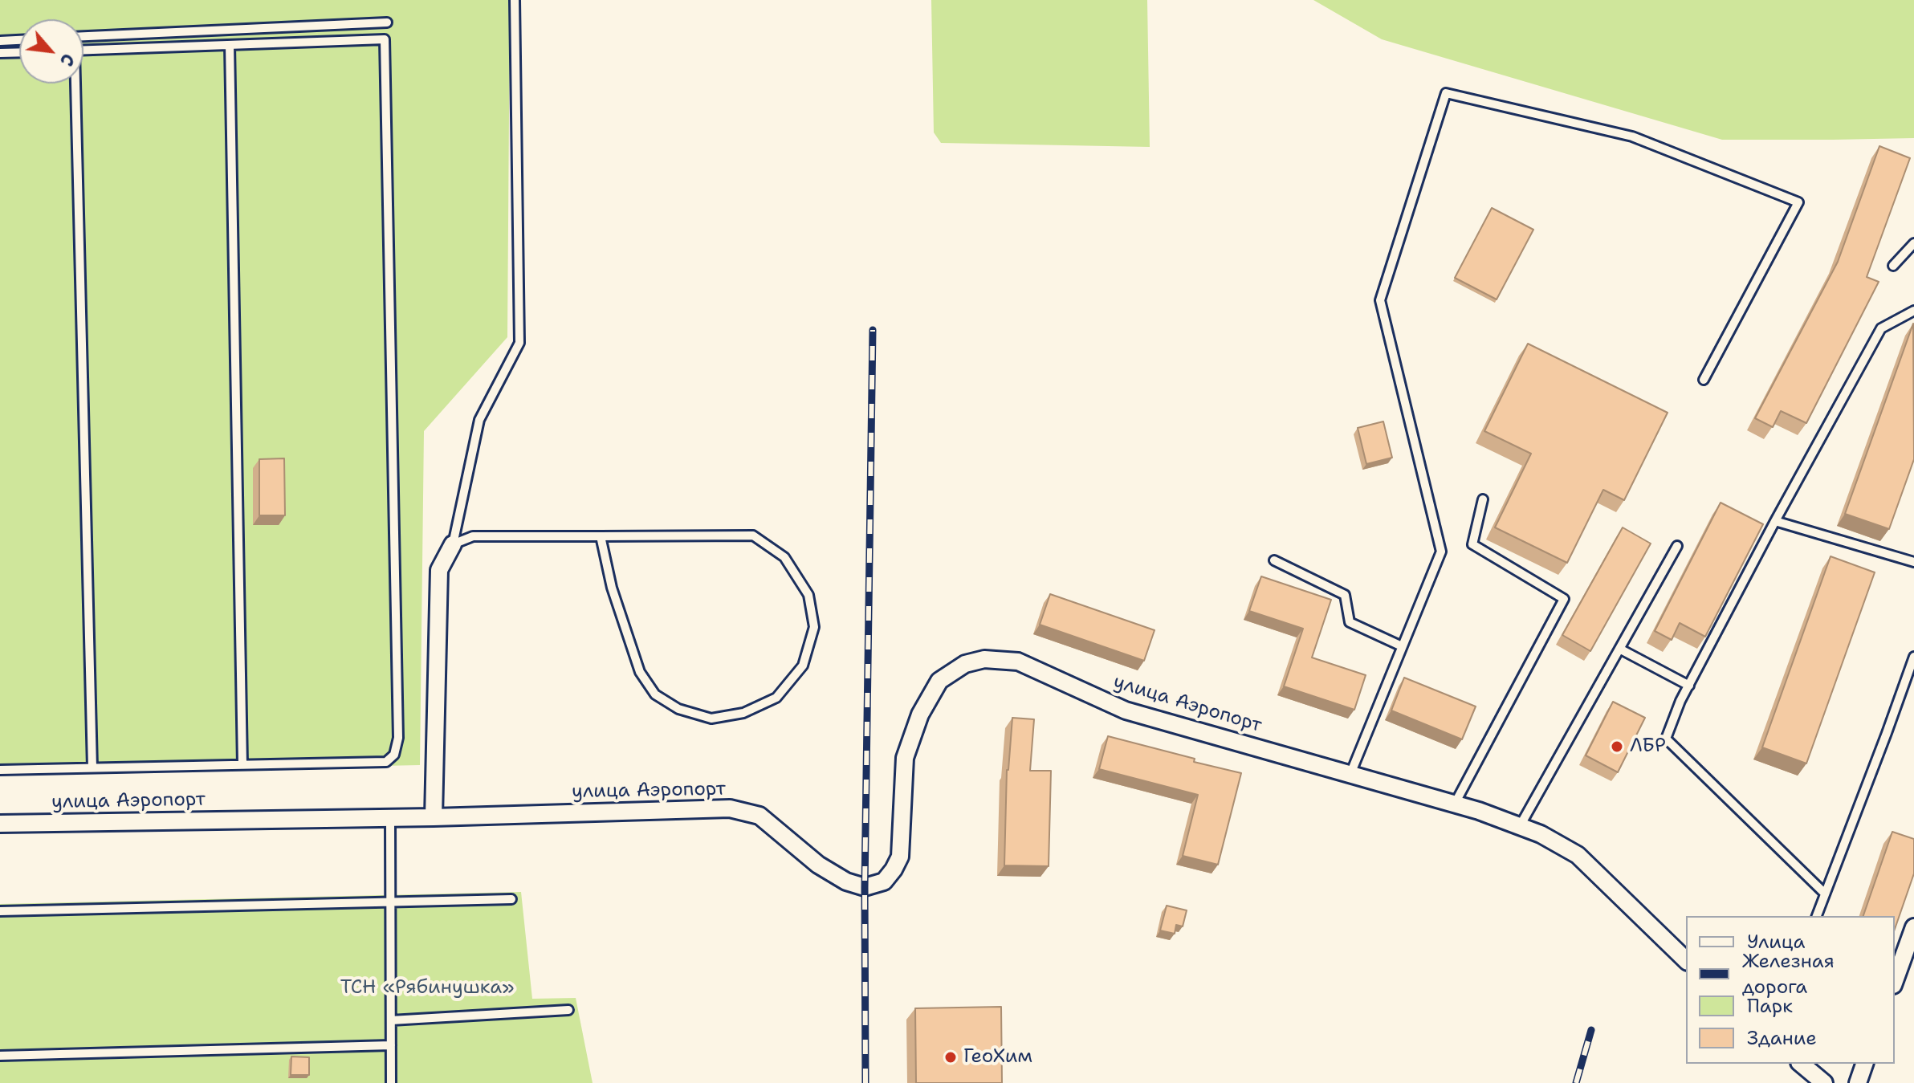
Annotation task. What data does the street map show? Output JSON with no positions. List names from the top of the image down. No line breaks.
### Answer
{"streets":{"street":["улица Аэропорт"]},"parks":["ТСН «Рябинушка»"],"places":["ЛБР","ГеоХим"],"legend":["Улица","Железная дорога","Парк","Здание"],"north":"bottom right"}
